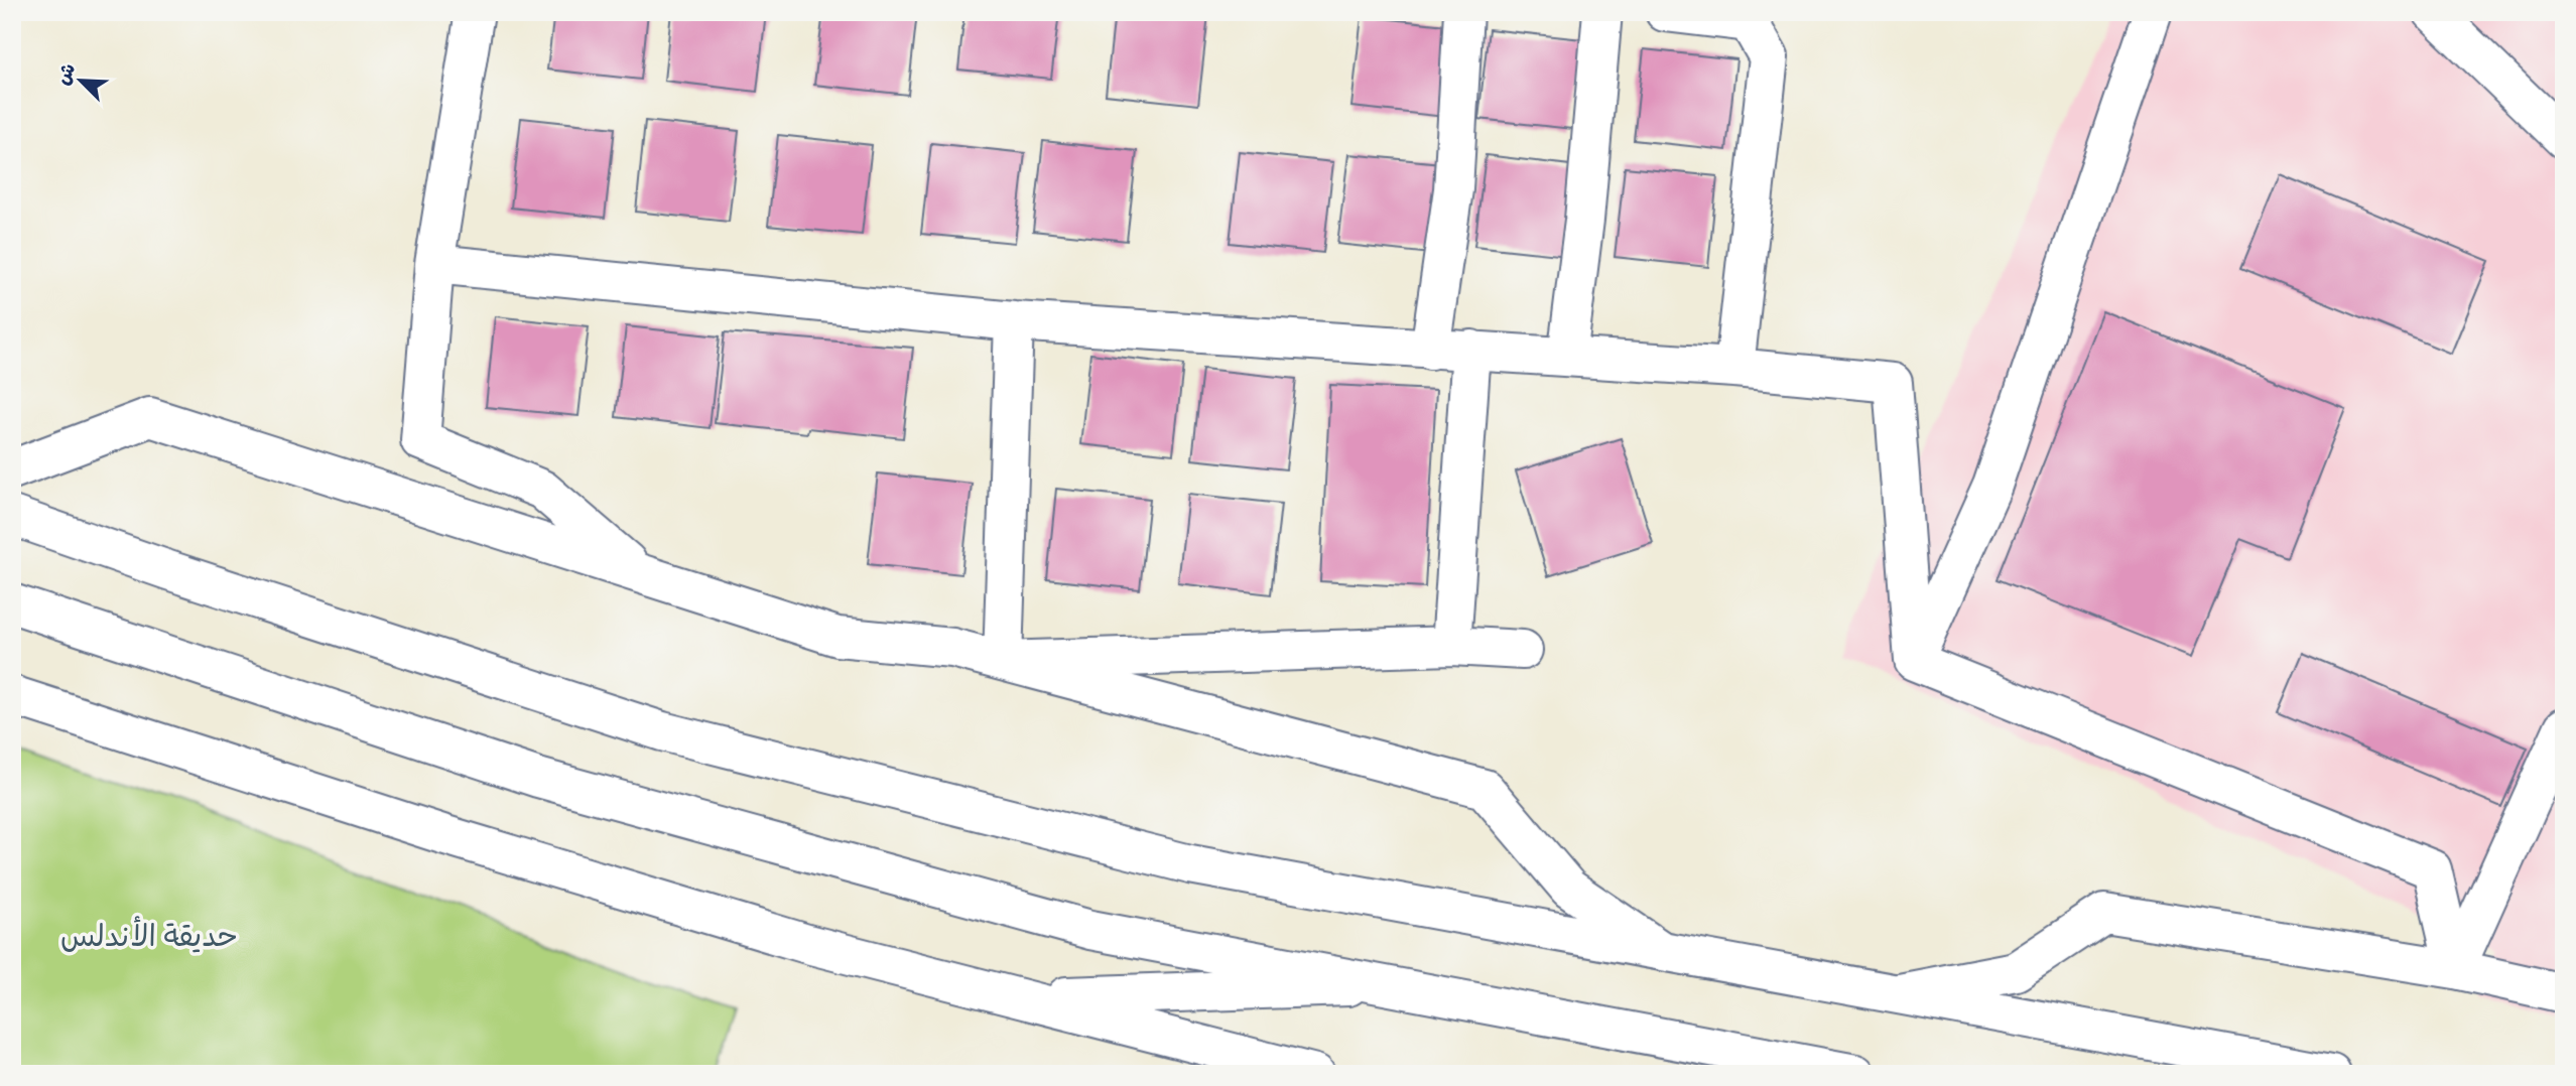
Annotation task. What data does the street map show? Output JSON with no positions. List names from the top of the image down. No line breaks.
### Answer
{"parks":["حديقة الأندلس"],"north":"top left"}
